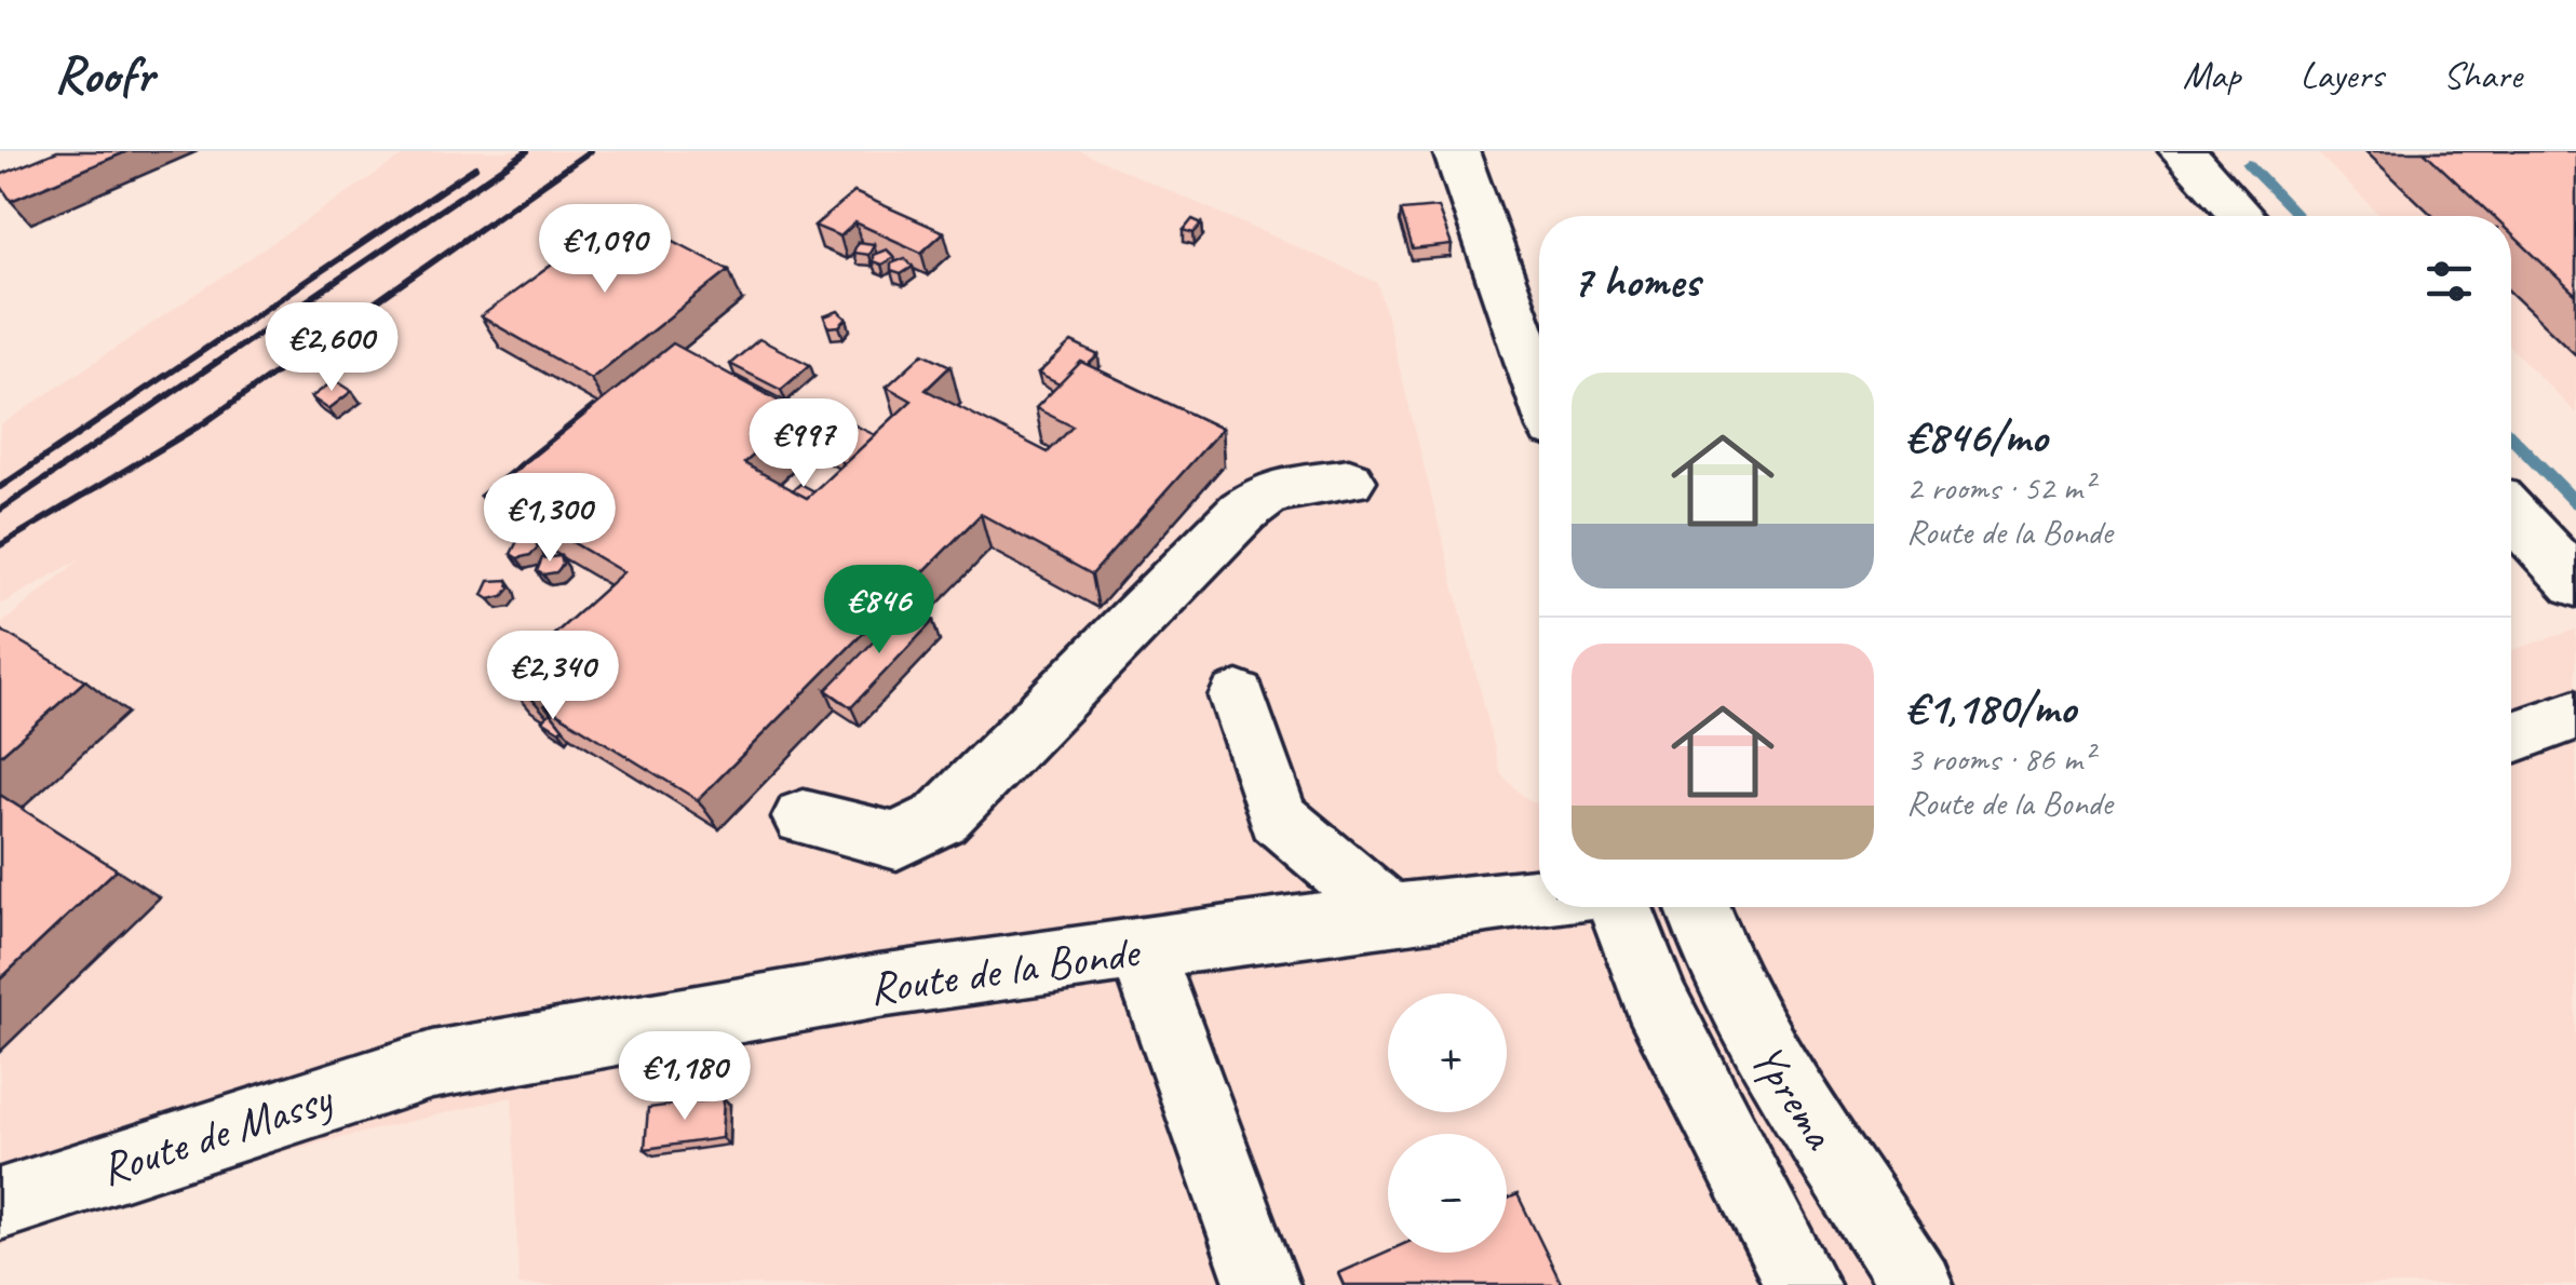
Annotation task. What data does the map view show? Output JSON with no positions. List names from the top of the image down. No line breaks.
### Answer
{"streets":{"street":["Route de la Bonde","Yprema","Route de Massy"]},"crossings":[["Route de la Bonde","Route de Massy"]],"page":{"header":"Roofr","nav":["Map","Layers","Share"],"price":["€1,090","€2,600","€997","€1,300","€846","€2,340","€1,180"],"heading":"7 homes","list":[{"name":"€846/mo","note":"2 rooms · 52 m² · Route de la Bonde"},{"name":"€1,180/mo","note":"3 rooms · 86 m² · Route de la Bonde"}],"map_buttons":["+","−"]}}
